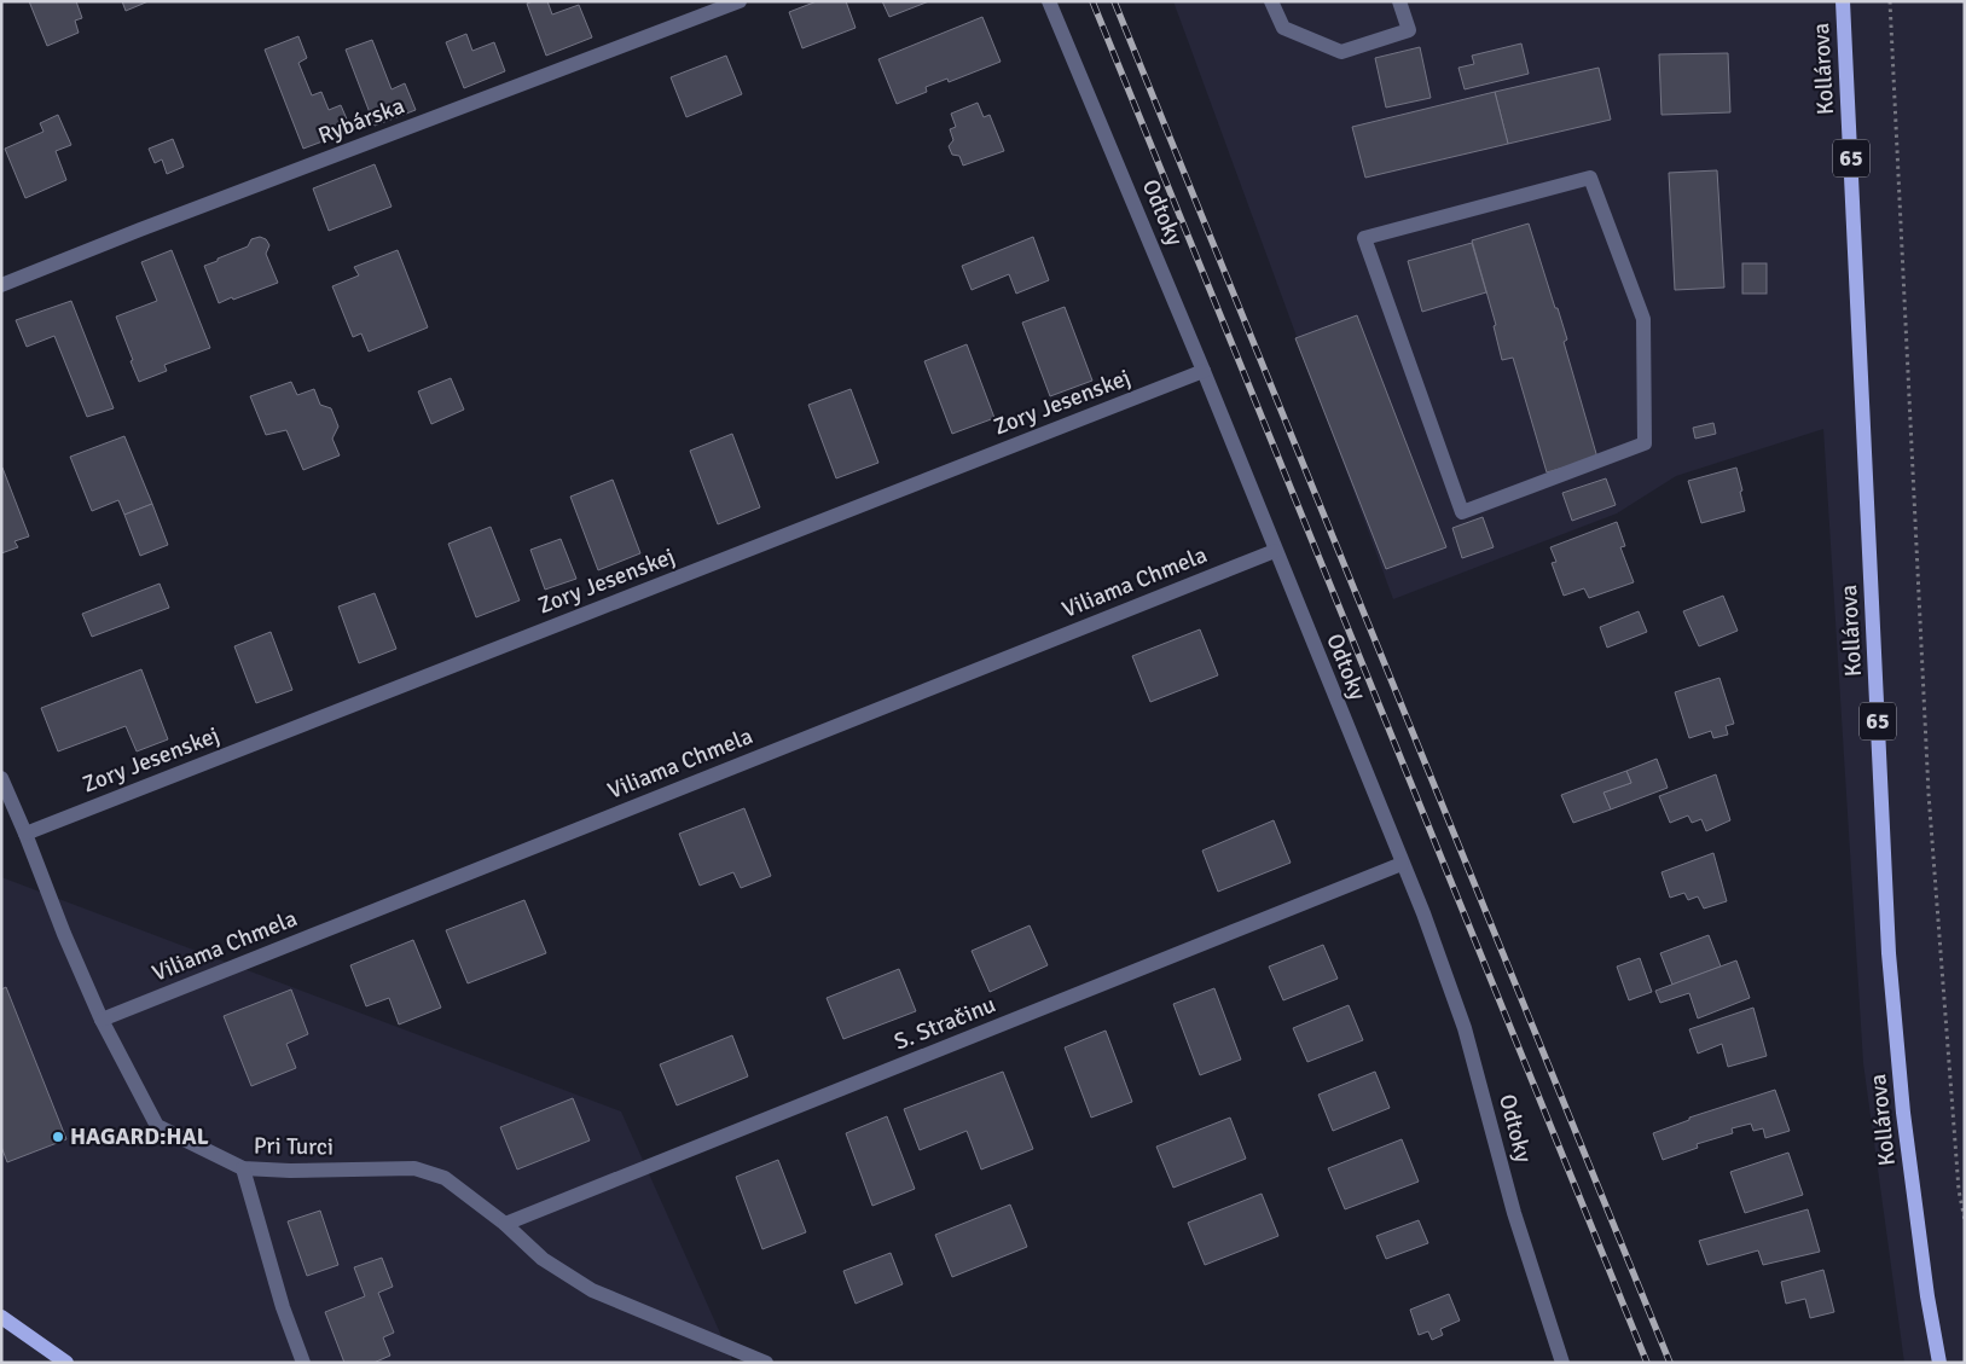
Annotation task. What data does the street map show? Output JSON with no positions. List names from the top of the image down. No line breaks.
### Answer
{"streets":{"main road":["Kollárova","65"],"street":["Rybárska","Odtoky","Zory Jesenskej","Viliama Chmela","S. Stračinu","Pri Turci"]},"crossings":[["Odtoky","Zory Jesenskej"],["Odtoky","Viliama Chmela"],["Odtoky","S. Stračinu"],["Zory Jesenskej","Pri Turci"],["Viliama Chmela","Pri Turci"],["S. Stračinu","Pri Turci"]],"places":["HAGARD:HAL"]}
